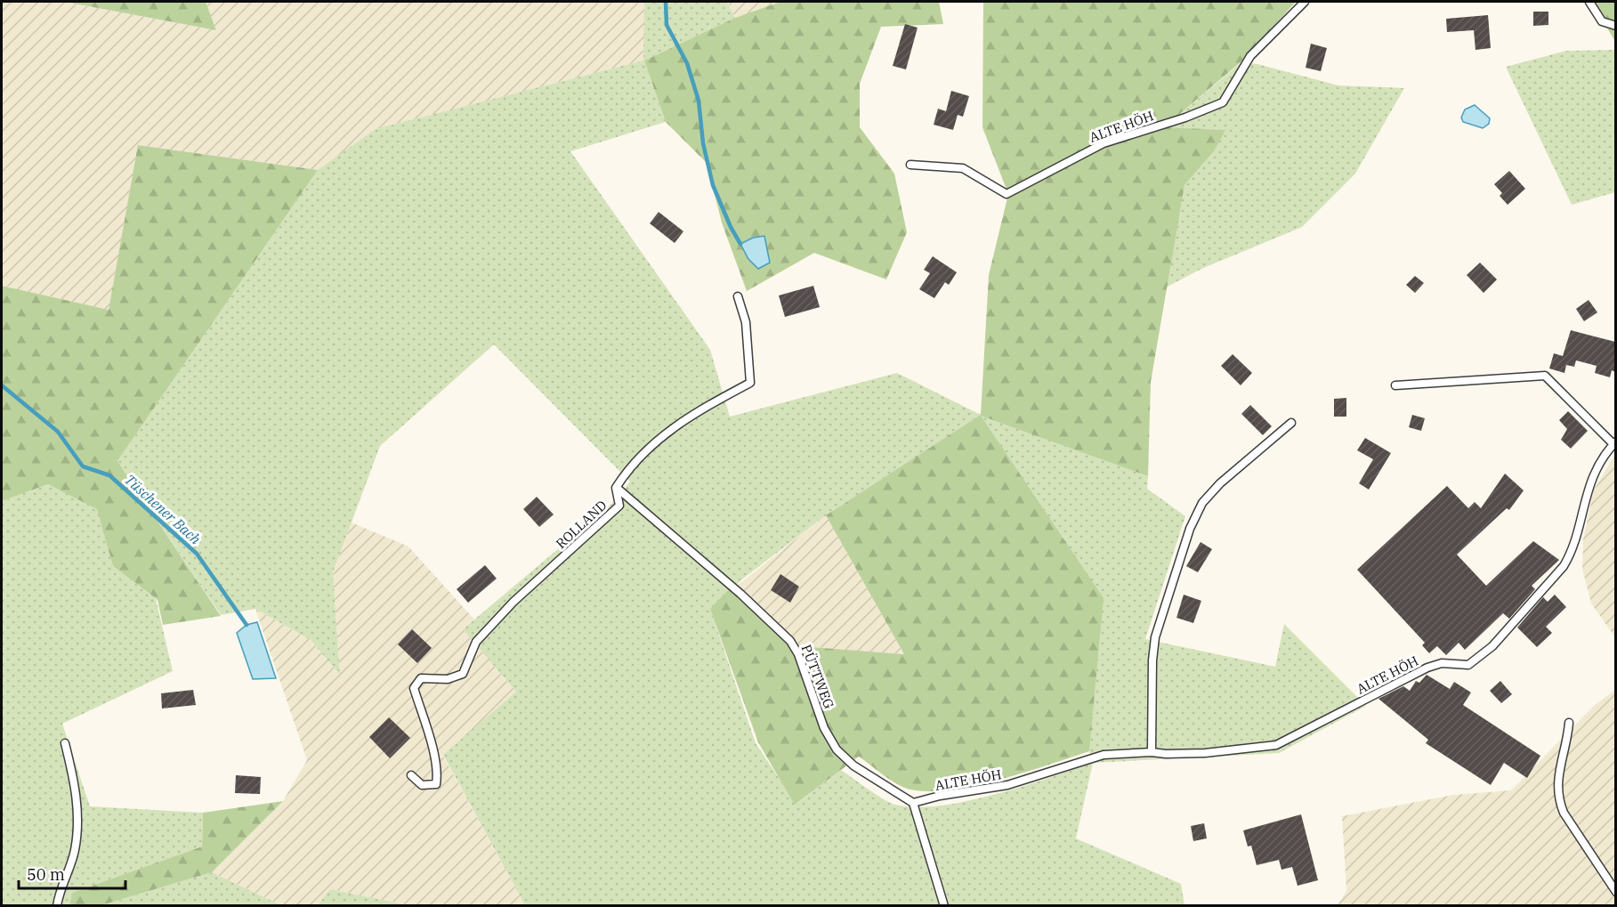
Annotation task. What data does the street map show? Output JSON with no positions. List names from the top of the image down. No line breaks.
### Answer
{"streets":{"lane":["ALTE HÖH","ROLLAND","PÜTTWEG"]},"crossings":[["ALTE HÖH","PÜTTWEG"],["ROLLAND","PÜTTWEG"]],"water":["Tüschener Bach"],"scale_bar":"50 m"}
